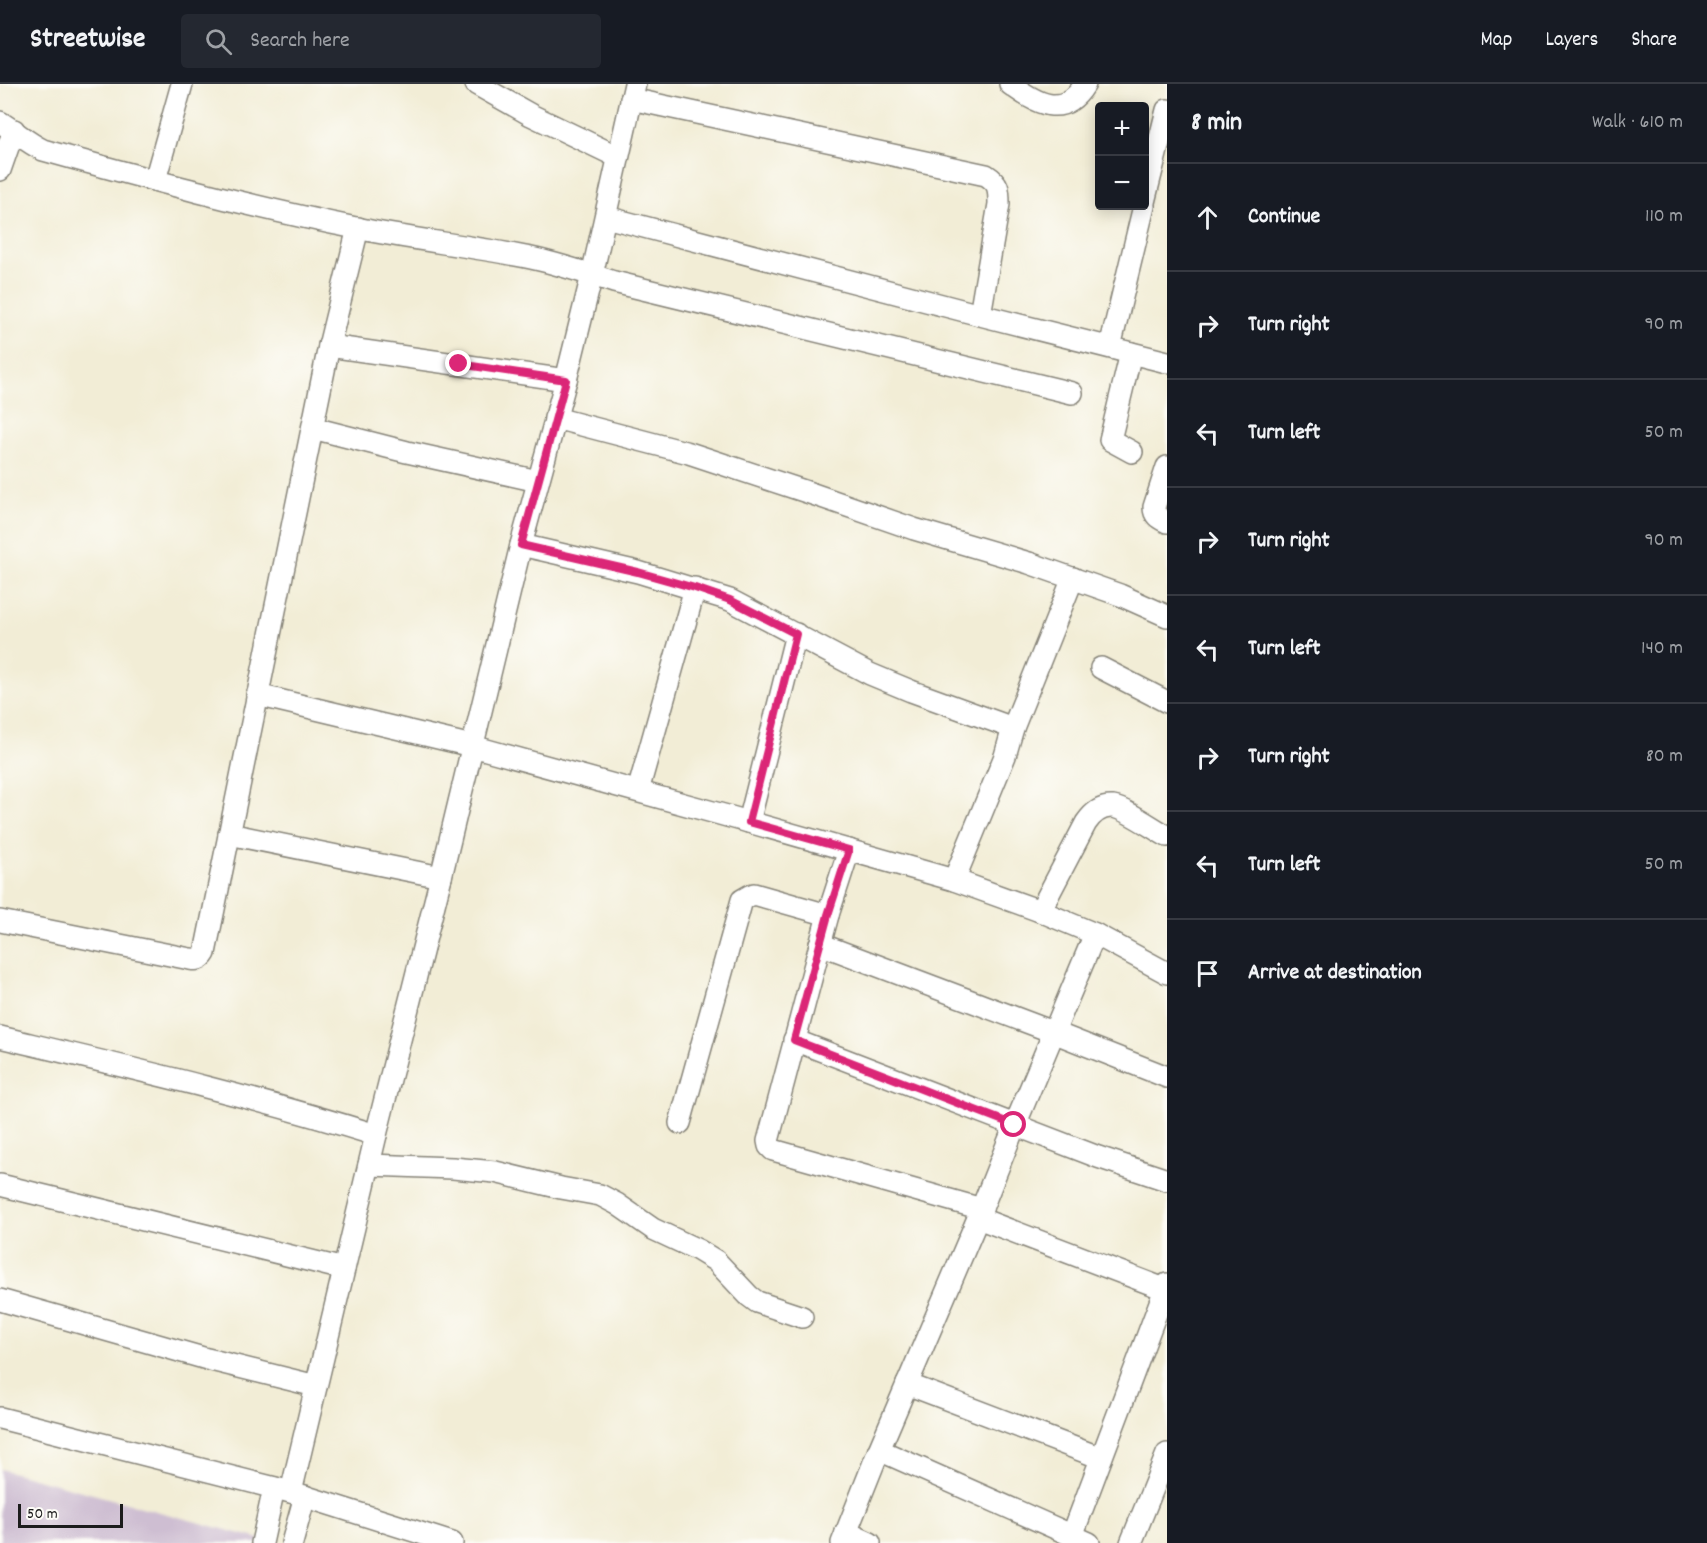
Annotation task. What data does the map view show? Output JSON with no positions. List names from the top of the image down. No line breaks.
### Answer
{"scale_bar":"50 m","page":{"header":"Streetwise","search":"Search here","nav":["Map","Layers","Share"],"heading":["8 min","Walk · 610 m"],"map_buttons":["+","−"],"list":[["Continue","110 m"],["Turn right","90 m"],["Turn left","50 m"],["Turn right","90 m"],["Turn left","140 m"],["Turn right","80 m"],["Turn left","50 m"],"Arrive at destination"],"scale":"50 m"}}
